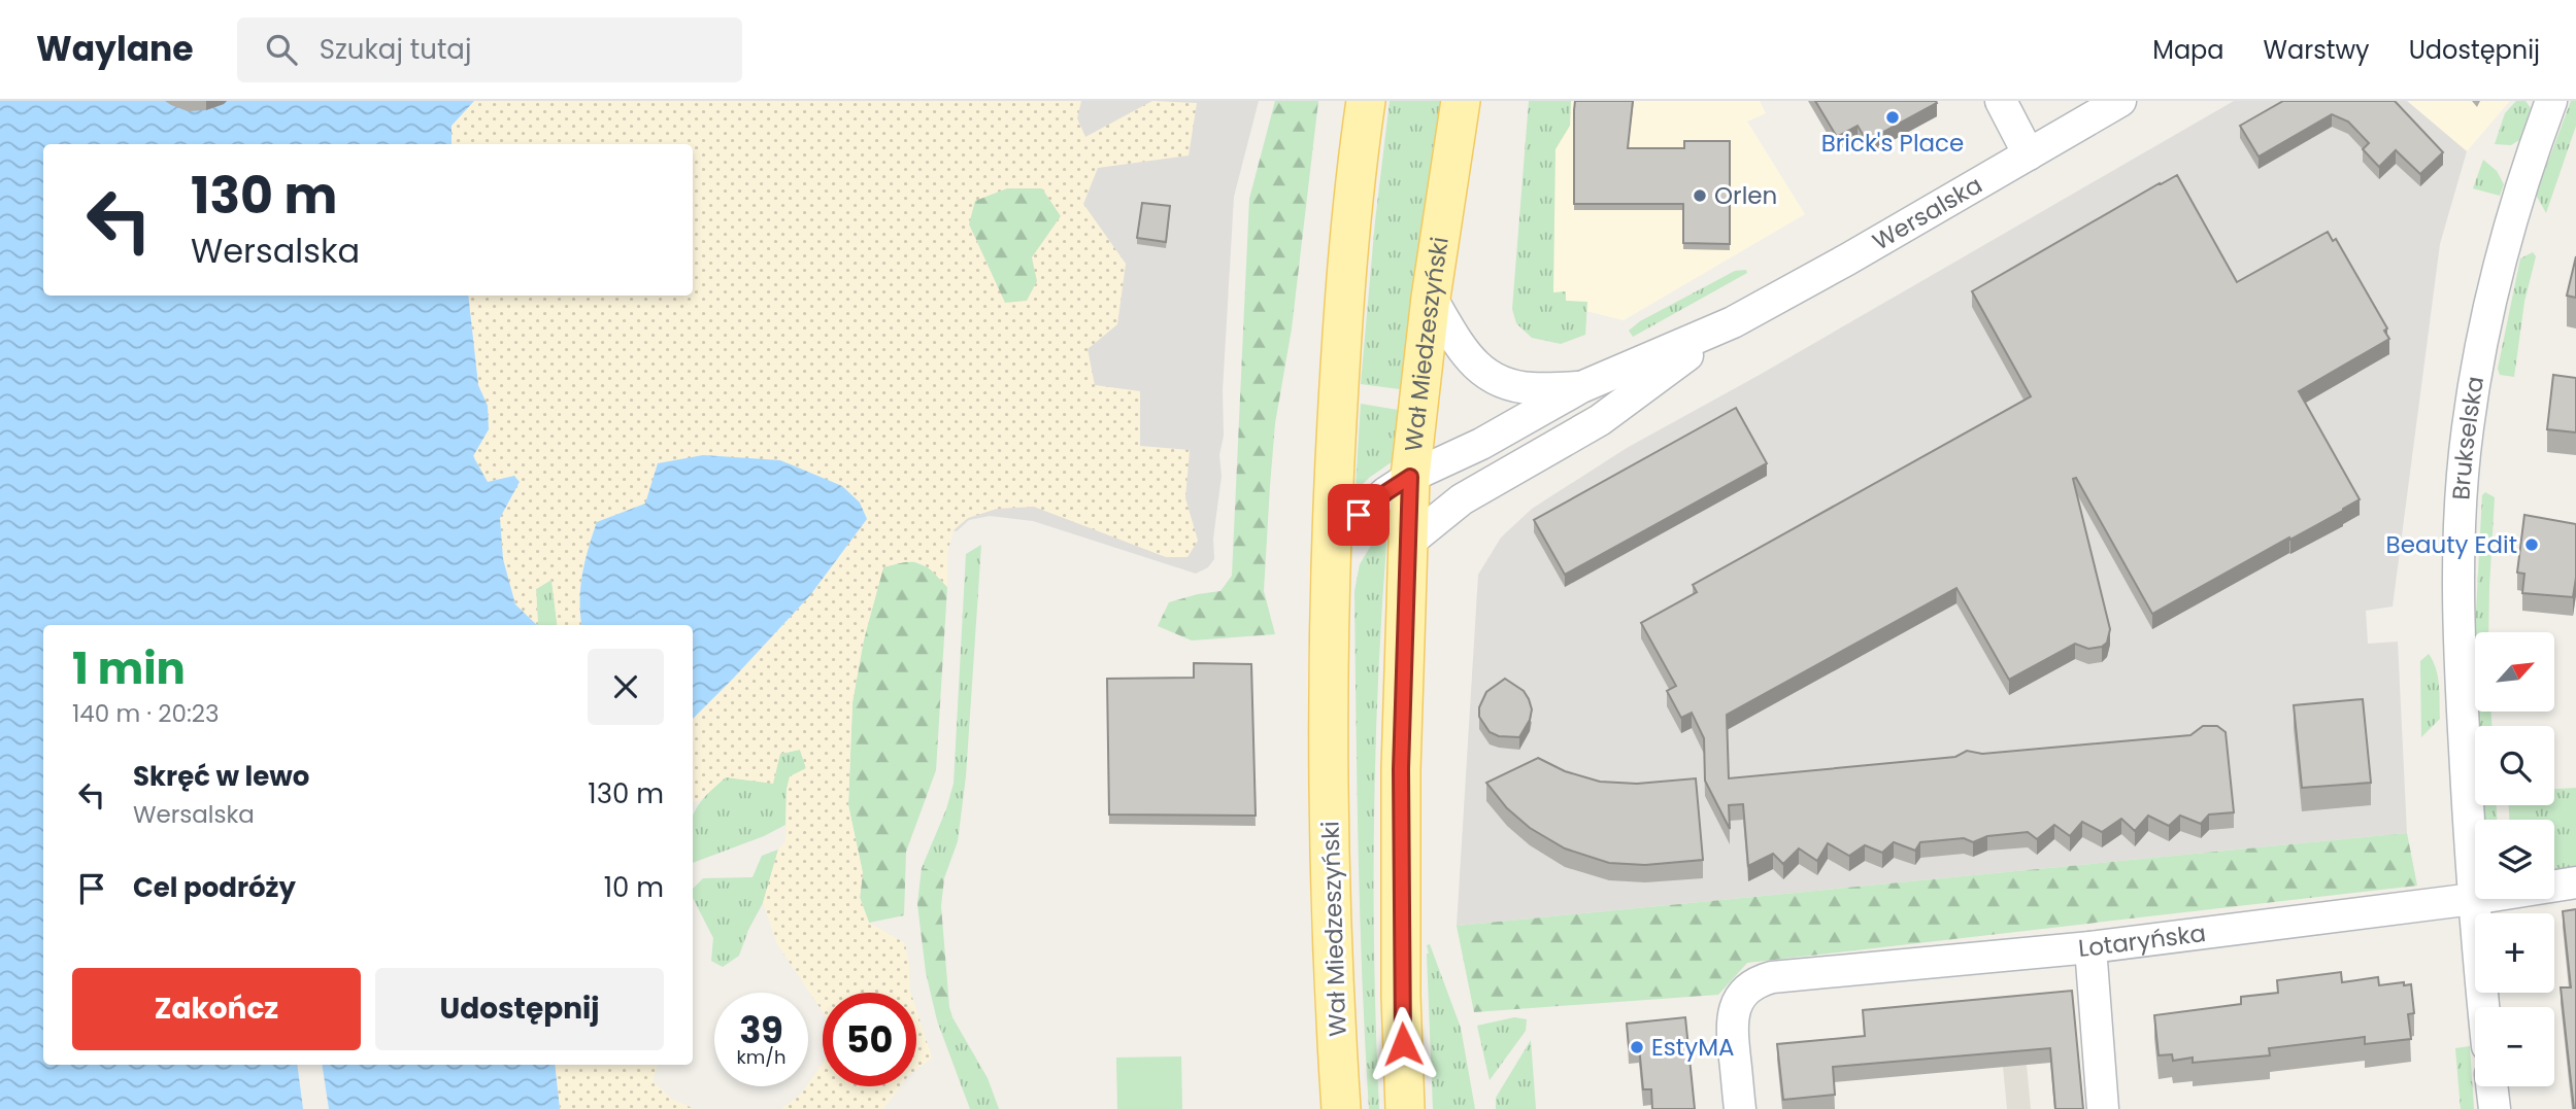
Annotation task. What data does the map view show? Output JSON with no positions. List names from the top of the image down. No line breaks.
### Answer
{"streets":{"main road":["Wał Miedzeszyński"],"street":["Wersalska","Brukselska","Lotaryńska"]},"crossings":[["Wersalska","Wał Miedzeszyński"],["Brukselska","Lotaryńska"]],"places":["Brick's Place","Orlen","Beauty Edit","EstyMA"],"north":"top right","page":{"header":"Waylane","search":"Szukaj tutaj","nav":["Mapa","Warstwy","Udostępnij"],"turn":["130 m","Wersalska"],"heading":["1 min","140 m · 20:23"],"map_buttons":["+","−"],"list":[{"name":"Skręć w lewo","note":"Wersalska","value":"130 m"},{"name":"Cel podróży","value":"10 m"}],"buttons":["Zakończ","Udostępnij"],"speed":"39 km/h","limit":"50"}}
